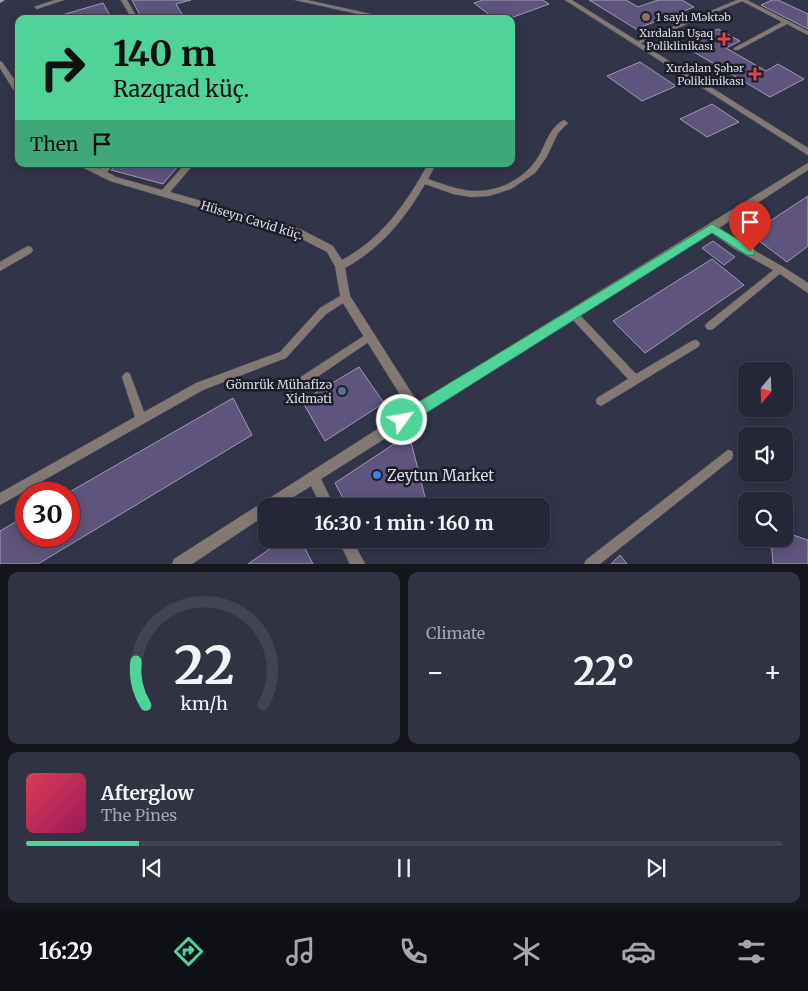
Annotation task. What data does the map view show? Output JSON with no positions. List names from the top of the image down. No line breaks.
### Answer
{"streets":{"street":["Hüseyn Cavid küç."]},"places":{"other":["1 saylı Məktəb","Gömrük Mühafizə Xidməti","Zeytun Market"],"health":["Xırdalan Uşaq Poliklinikası","Xırdalan Şəhər Poliklinikası"]},"north":"bottom","page":{"turn":["140 m","Razqrad küç."],"then":"Then","limit":"30","trip":"16:30 · 1 min · 160 m","tile":"Climate","heat":["−","22°","+"],"song":["Afterglow","The Pines"],"tabs":"16:29","gauge":["22","km/h"]}}
